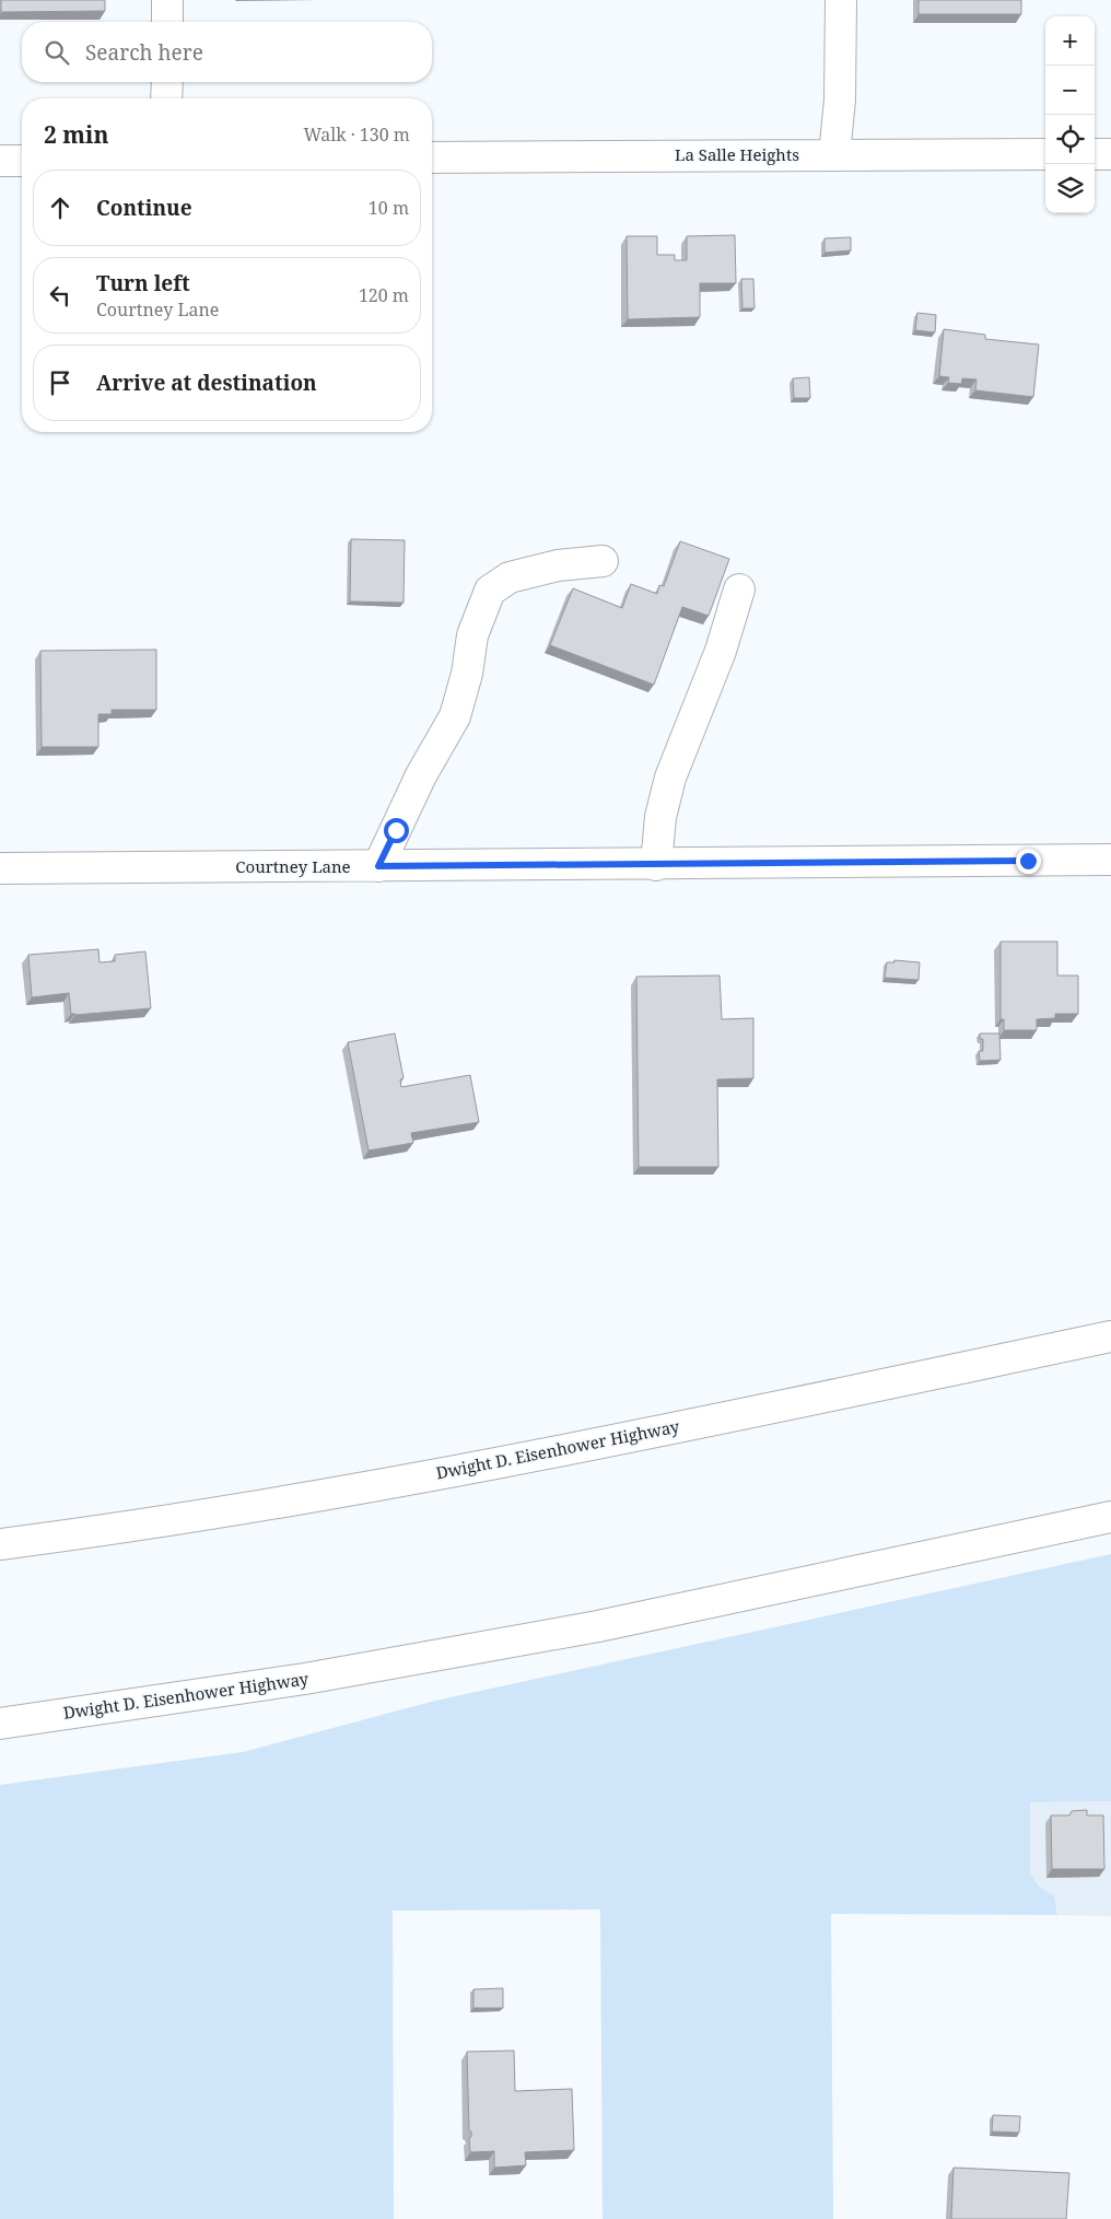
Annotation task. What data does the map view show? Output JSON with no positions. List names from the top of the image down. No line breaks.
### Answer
{"streets":{"main road":["La Salle Heights","Courtney Lane","Dwight D. Eisenhower Highway"]},"page":{"map_buttons":["+","−"],"search":"Search here","heading":["2 min","Walk · 130 m"],"list":[["Continue","10 m"],["Turn left","Courtney Lane","120 m"],"Arrive at destination"]}}
